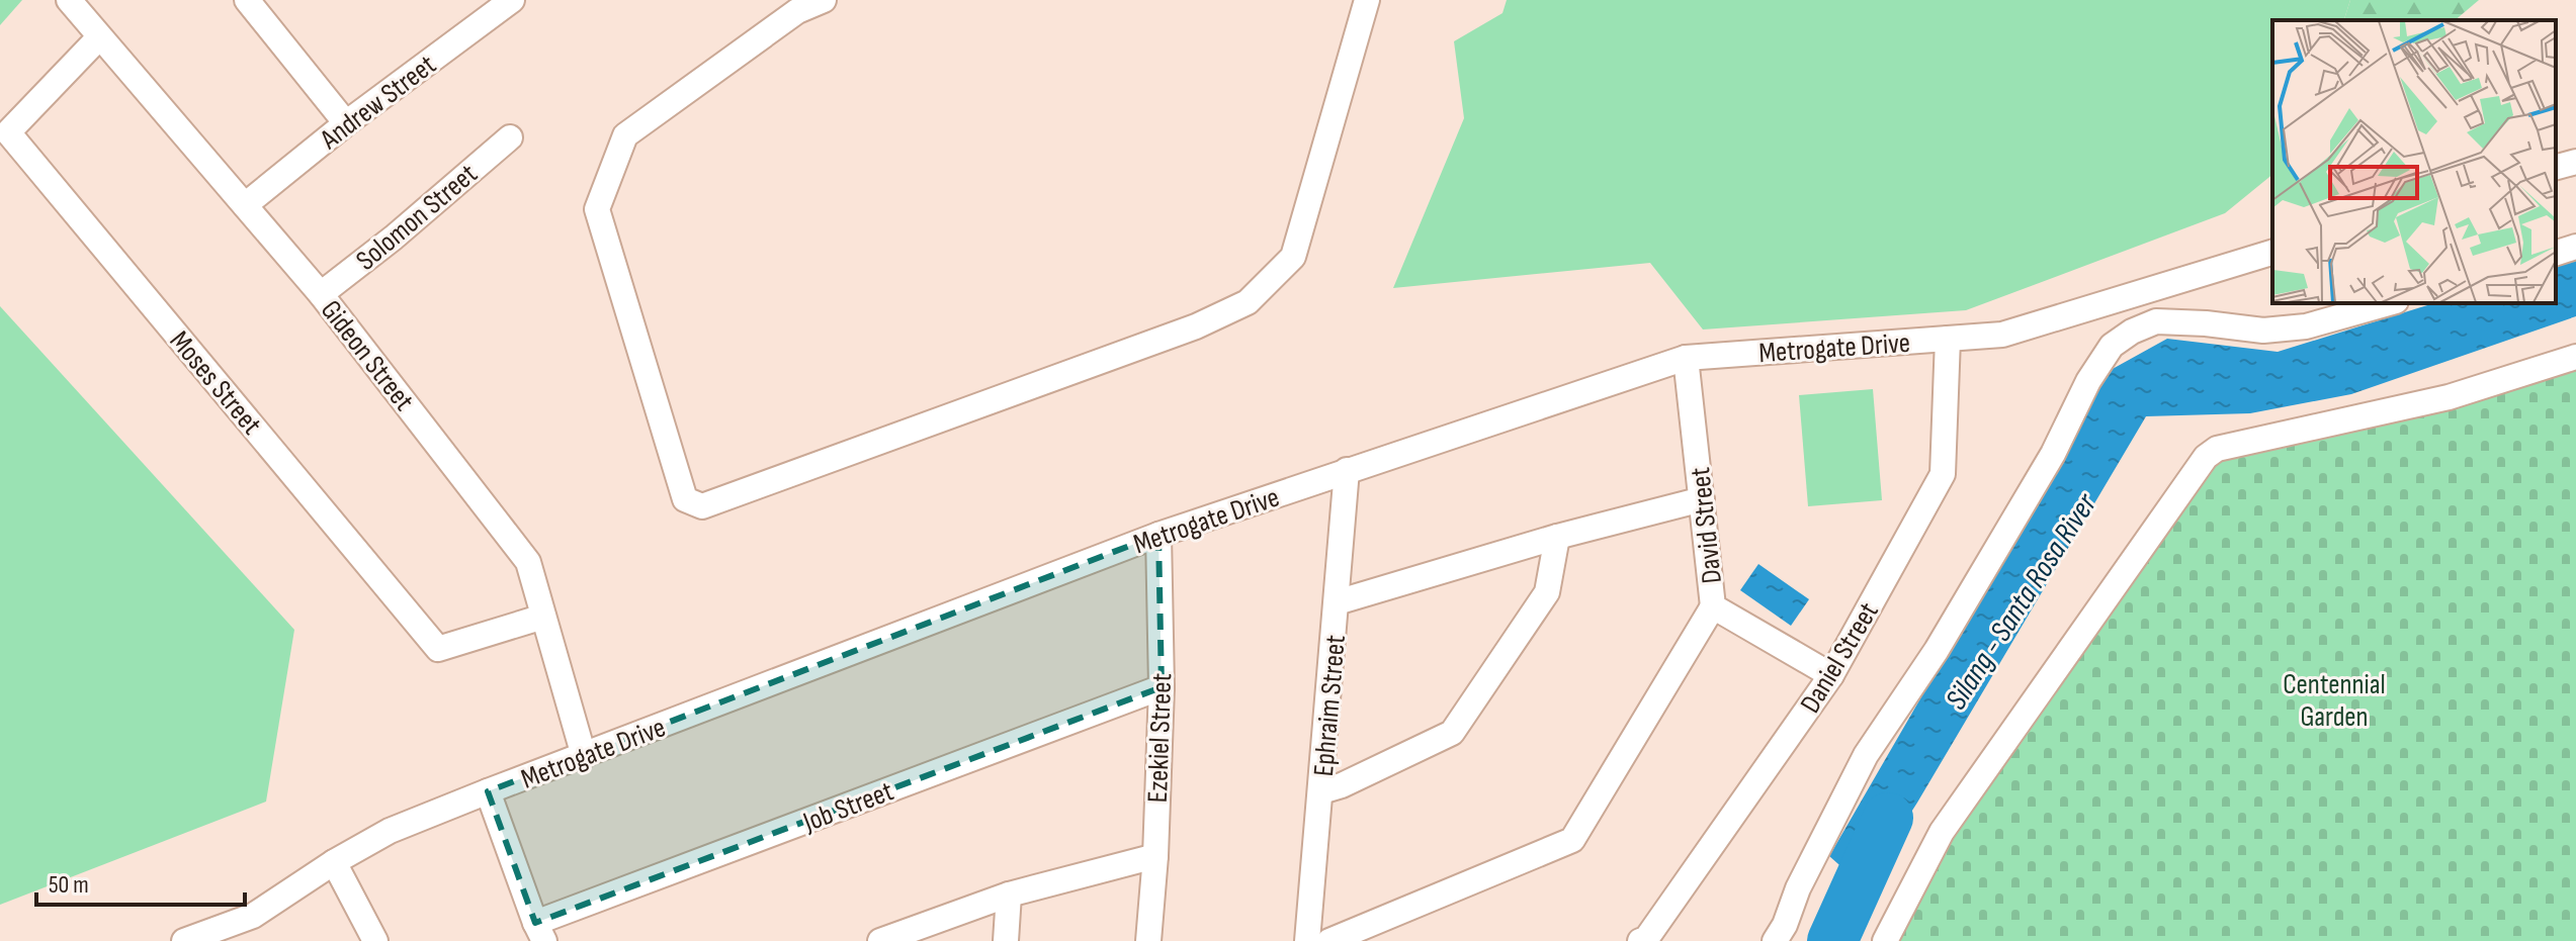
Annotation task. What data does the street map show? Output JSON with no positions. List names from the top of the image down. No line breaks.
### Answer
{"streets":{"street":["Andrew Street","Solomon Street","Metrogate Drive","Gideon Street","Moses Street","David Street","Daniel Street","Ephraim Street","Ezekiel Street","Job Street"]},"crossings":[["Andrew Street","Gideon Street"],["Solomon Street","Gideon Street"],["Metrogate Drive","Gideon Street"],["Metrogate Drive","David Street"],["Metrogate Drive","Daniel Street"],["Metrogate Drive","Ephraim Street"],["Metrogate Drive","Ezekiel Street"],["Gideon Street","Moses Street"],["David Street","Daniel Street"],["Ezekiel Street","Job Street"]],"water":["Silang - Santa Rosa River"],"parks":["Centennial Garden"],"scale_bar":"50 m"}
